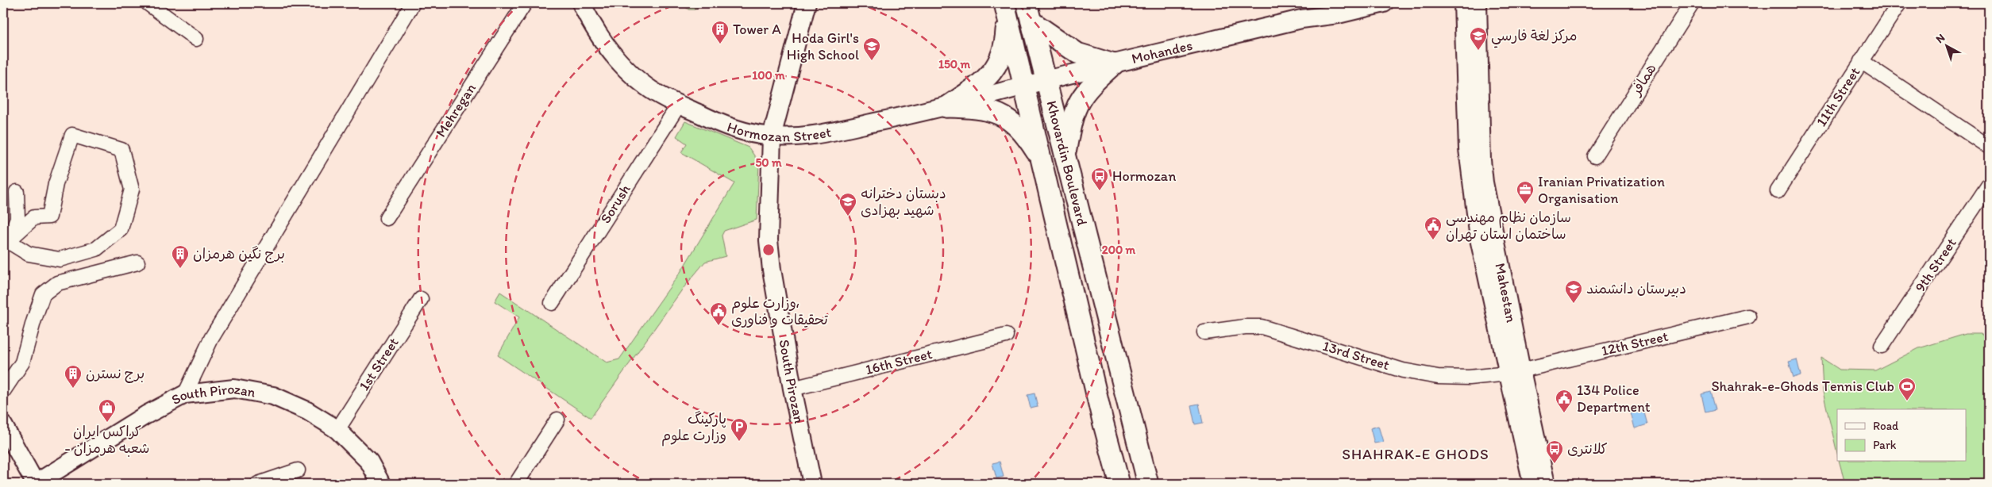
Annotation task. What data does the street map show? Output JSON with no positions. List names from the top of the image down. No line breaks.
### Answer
{"streets":{"main road":["Khovardin Boulevard"],"street":["Mohandes","همافر","11th Street","Mehregan","Hormozan Street","Sorush","9th Street","Mahestan","12th Street","13rd Street","16th Street","1st Street","South Pirozan"]},"crossings":[["Mohandes","Hormozan Street"],["Mohandes","Khovardin Boulevard"],["Hormozan Street","Khovardin Boulevard"],["Hormozan Street","Sorush"],["Hormozan Street","South Pirozan"],["Mahestan","12th Street"],["Mahestan","13rd Street"],["12th Street","13rd Street"],["16th Street","South Pirozan"],["1st Street","South Pirozan"]],"districts":["SHAHRAK-E GHODS"],"places":{"building":["Tower A","برج نگین هرمزان","برج نسترن"],"school or university":["مركز لغة فارسي","Hoda Girl's High School","دبستان دخترانه شهید بهزادی","دبیرستان دانشمند"],"bus stop":["Hormozan","کلانتری"],"office":["Iranian Privatization Organisation"],"public building":["سازمان نظام مهندسی ساختمان استان تهران","وزارت علوم، تحقیقات و فناوری","134 Police Department"],"sports":["Shahrak-e-Ghods Tennis Club"],"shop":["کراکس ایران - شعبه هرمزان"],"parking":["پارکینگ وزارت علوم"]},"legend":["Road","Park"],"north":"top left","rings":["150 m","100 m","50 m","200 m"]}
